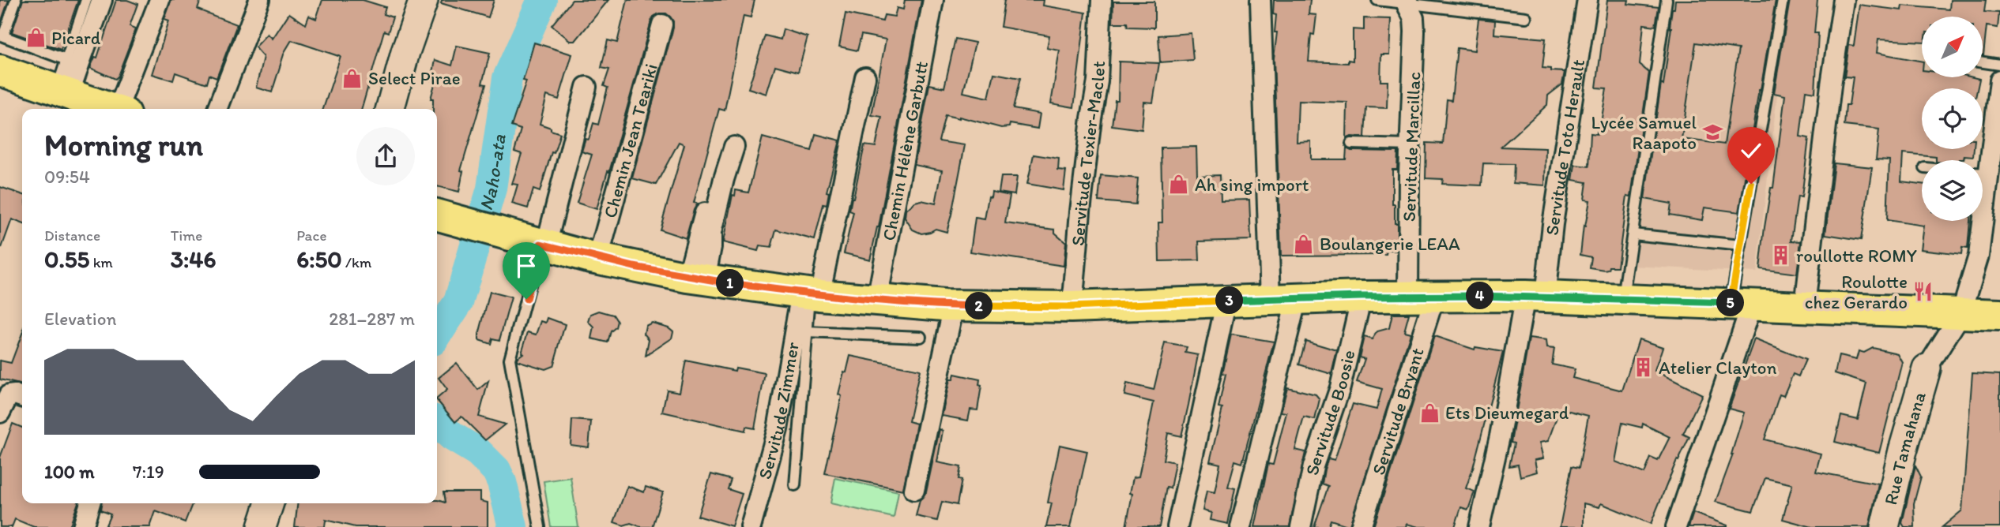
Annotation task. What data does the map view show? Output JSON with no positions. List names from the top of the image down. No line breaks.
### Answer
{"streets":{"street":["Chemin Jean Teariki","Servitude Marcillac","Servitude Toto Herault","Chemin Hélène Garbutt","Servitude Texier-Maclet","Servitude Zimmer","Servitude Bryant","Servitude Boosie","Rue Tamahana"]},"crossings":[["Servitude Marcillac","Servitude Bryant"]],"water":["Naho-ata"],"places":{"shop":["Picard","Select Pirae","Ah sing import","Boulangerie LEAA","Ets Dieumegard"],"school or university":["Lycée Samuel Raapoto"],"building":["roullotte ROMY","Atelier Clayton"],"restaurant":["Roulotte chez Gerardo"]},"north":"top right","page":{"heading":["Morning run","09:54"],"stats":[["Distance","0.55 km"],["Time","3:46"],["Pace","6:50 /km"]],"pins":["1","4","3","5","2"],"chart":["Elevation","281–287 m"],"list":[{"name":"100 m","note":"7:19"}]}}
